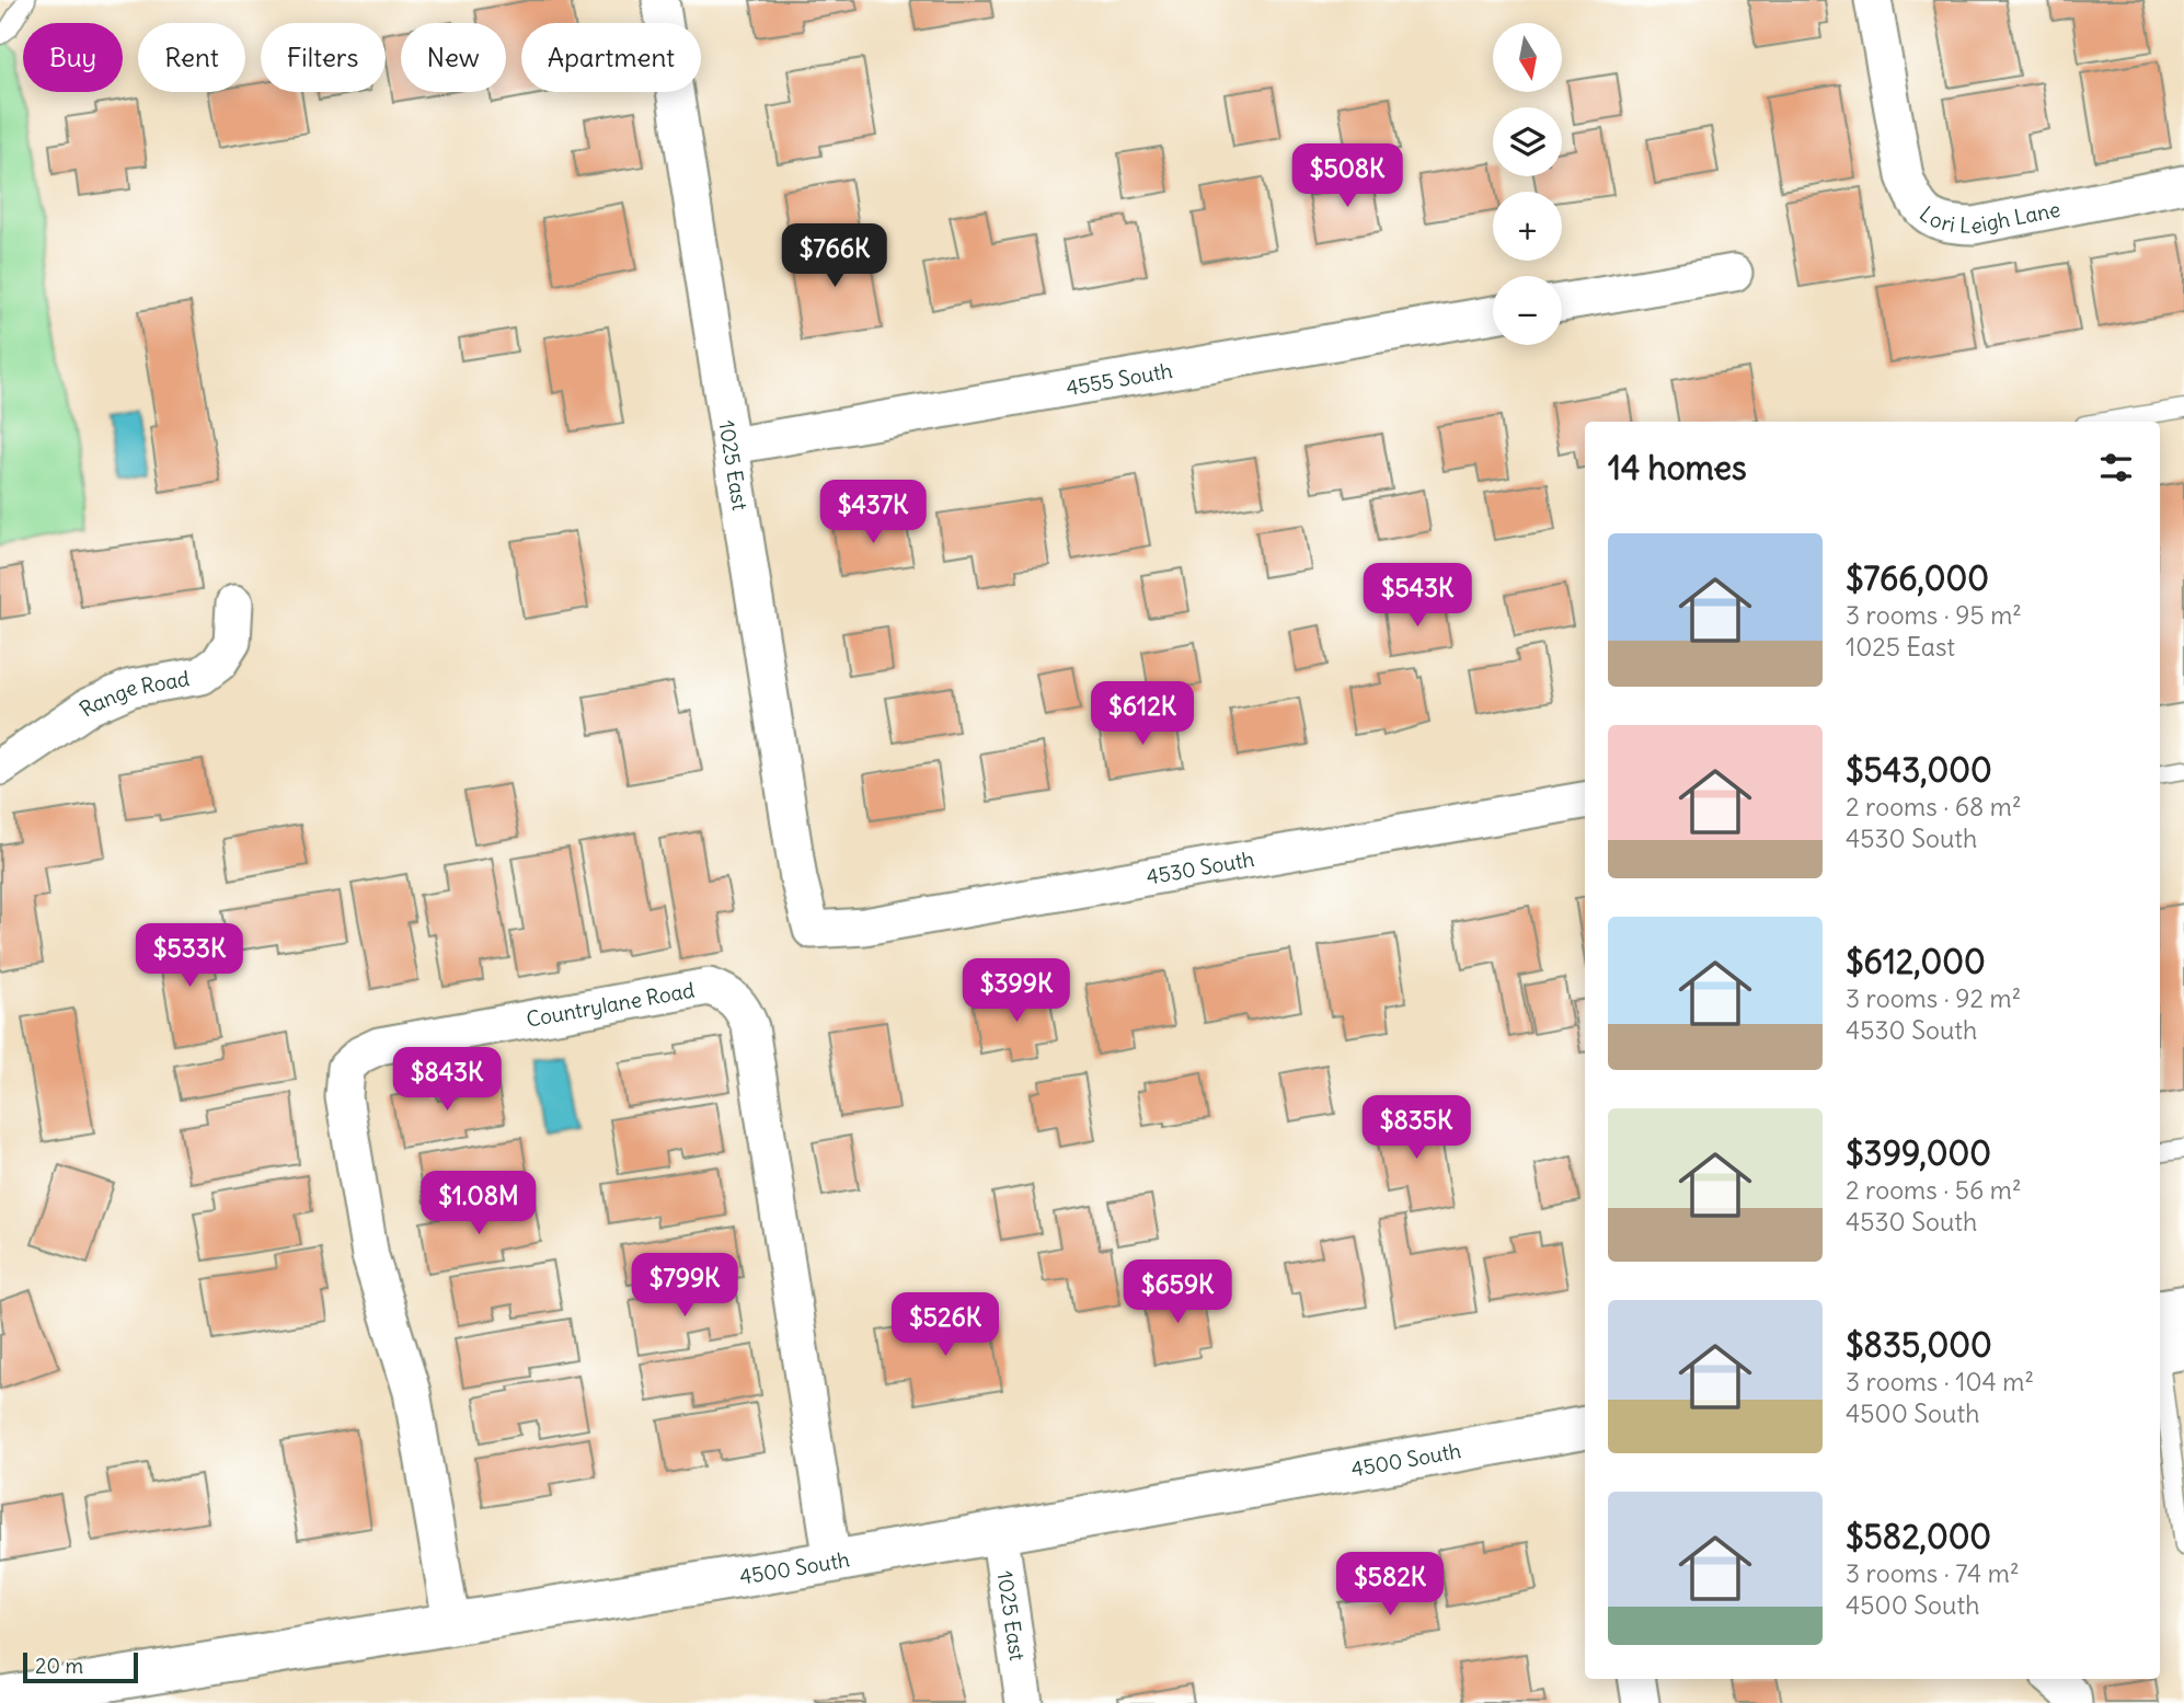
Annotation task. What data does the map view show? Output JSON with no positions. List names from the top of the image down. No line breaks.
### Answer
{"streets":{"main road":["4500 South"],"street":["Lori Leigh Lane","4555 South","1025 East","Range Road","4530 South","Countrylane Road"]},"crossings":[["4555 South","1025 East"],["1025 East","4530 South"],["1025 East","4500 South"],["Countrylane Road","4500 South"]],"scale_bar":"20 m","north":"bottom","page":{"map_buttons":["+","−"],"chip":["Buy","Rent","Filters","New","Apartment"],"price":["$508K","$766K","$437K","$543K","$612K","$533K","$399K","$843K","$835K","$1.08M","$799K","$659K","$526K","$582K"],"heading":"14 homes","list":[{"name":"$766,000","note":"3 rooms · 95 m² · 1025 East"},{"name":"$543,000","note":"2 rooms · 68 m² · 4530 South"},{"name":"$612,000","note":"3 rooms · 92 m² · 4530 South"},{"name":"$399,000","note":"2 rooms · 56 m² · 4530 South"},{"name":"$835,000","note":"3 rooms · 104 m² · 4500 South"},{"name":"$582,000","note":"3 rooms · 74 m² · 4500 South"}],"scale":"20 m"}}
